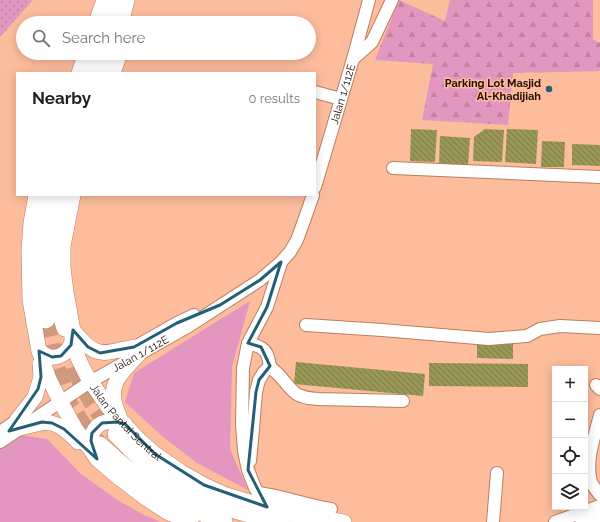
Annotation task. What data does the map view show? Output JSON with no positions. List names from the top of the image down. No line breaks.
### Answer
{"streets":{"main road":["Jalan Pantai Sentral"],"street":["Jalan 1/112E"]},"crossings":[["Jalan 1/112E","Jalan Pantai Sentral"]],"places":["Parking Lot Masjid Al-Khadijiah"],"page":{"search":"Search here","heading":["Nearby","0 results"],"map_buttons":["+","−"]}}
